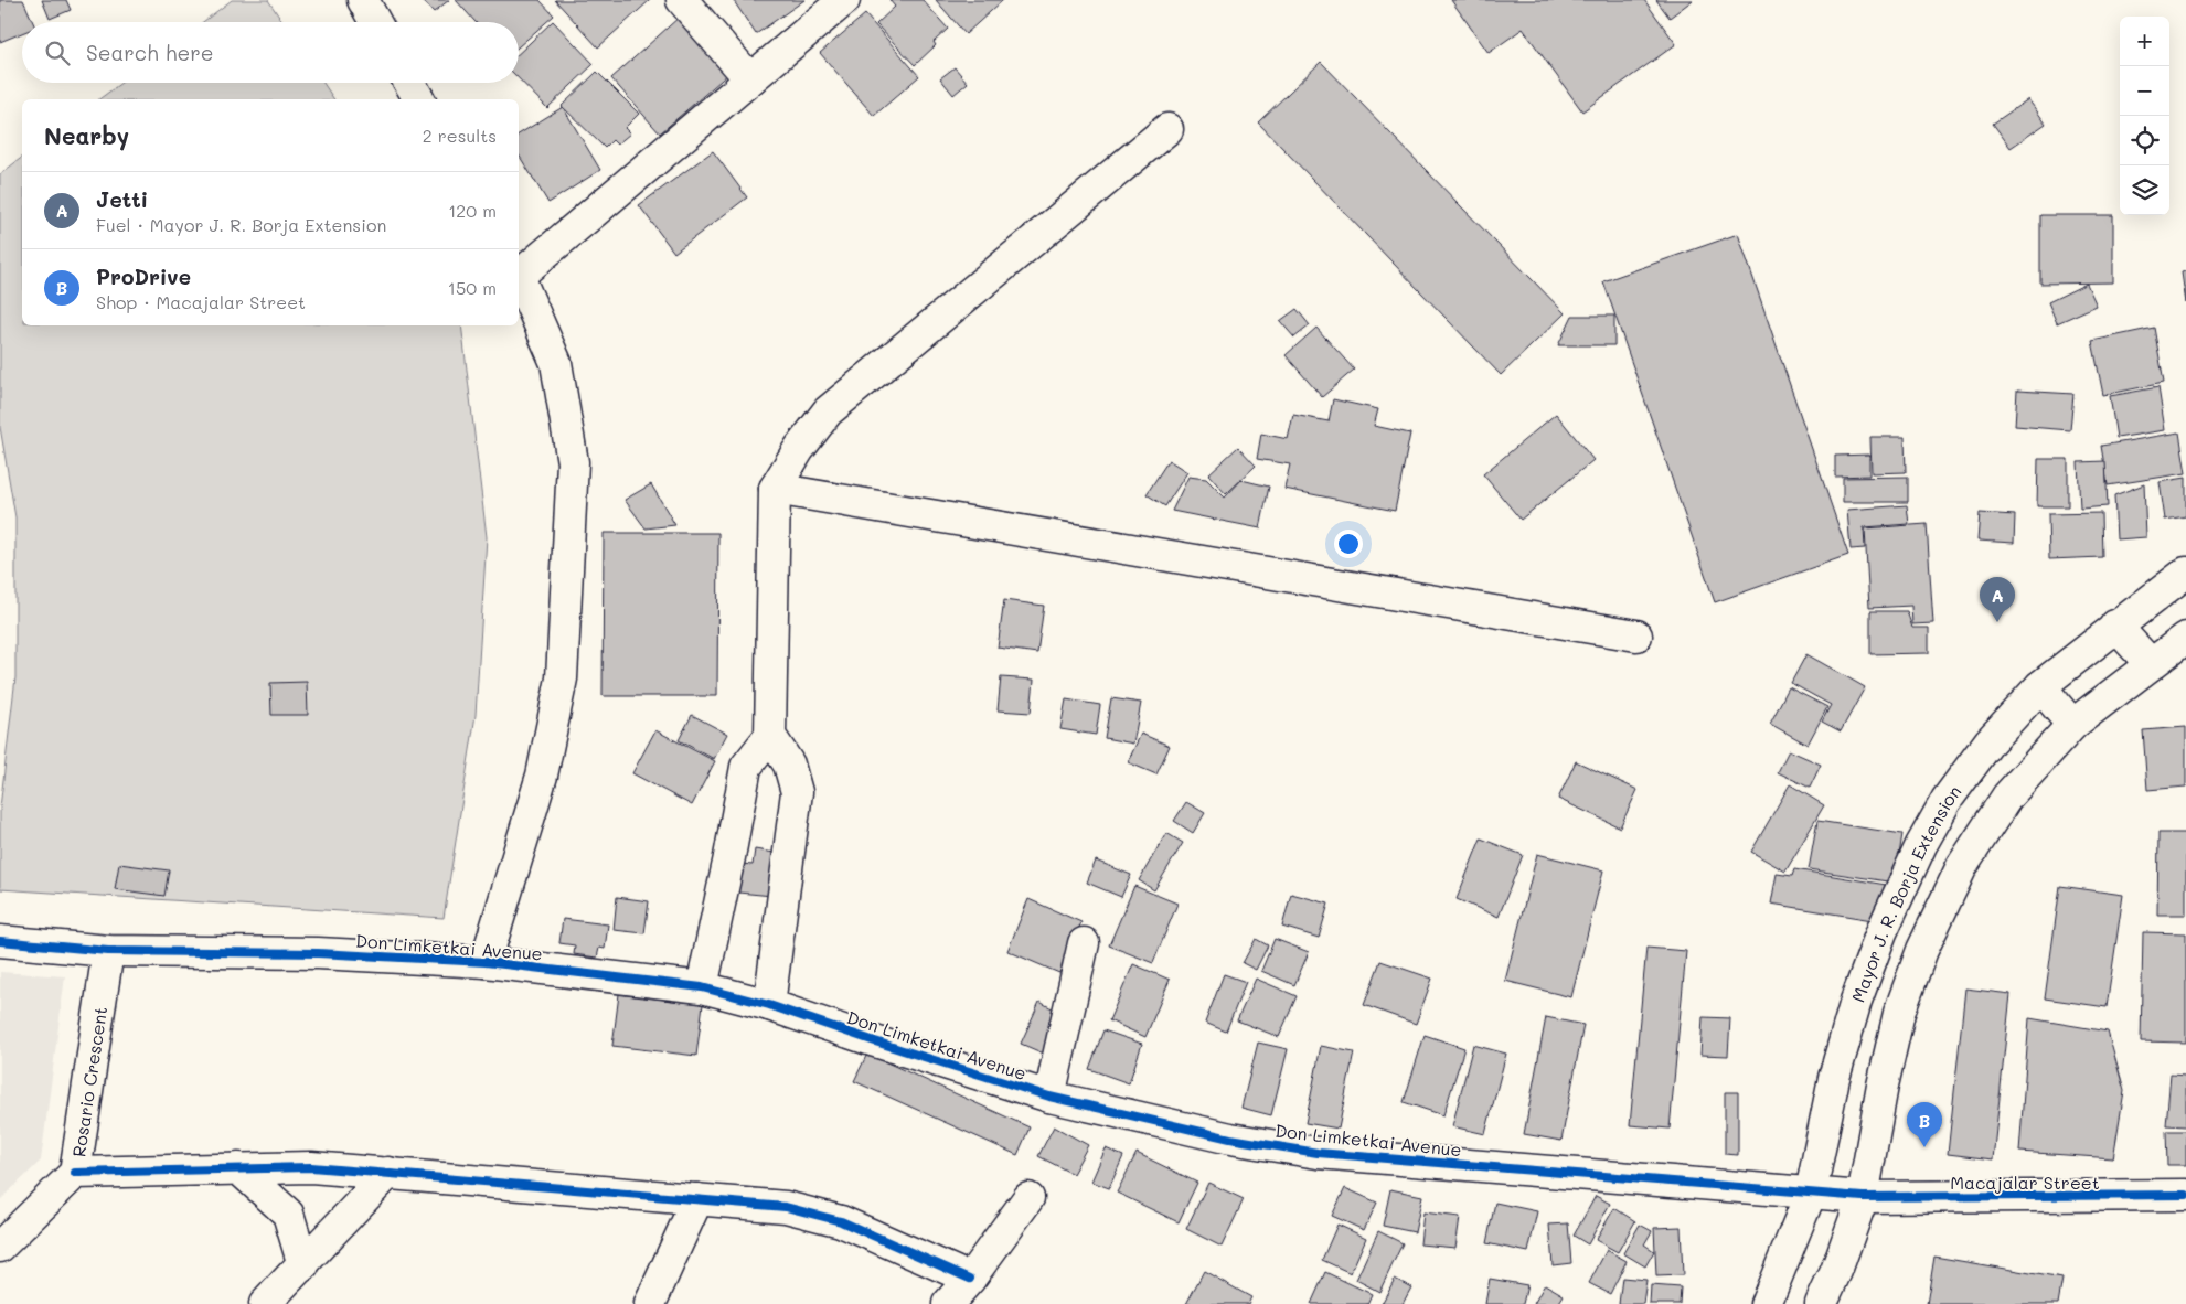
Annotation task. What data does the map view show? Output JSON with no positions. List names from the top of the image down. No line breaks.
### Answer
{"streets":{"street":["Mayor J. R. Borja Extension","Don Limketkai Avenue","Rosario Crescent","Macajalar Street"]},"crossings":[["Mayor J. R. Borja Extension","Don Limketkai Avenue"],["Don Limketkai Avenue","Rosario Crescent"],["Don Limketkai Avenue","Macajalar Street"]],"page":{"map_buttons":["+","−"],"search":"Search here","heading":["Nearby","2 results"],"list":[{"mark":"A","name":"Jetti","note":"Fuel · Mayor J. R. Borja Extension","value":"120 m"},{"mark":"B","name":"ProDrive","note":"Shop · Macajalar Street","value":"150 m"}],"pins":["A","B"]}}
